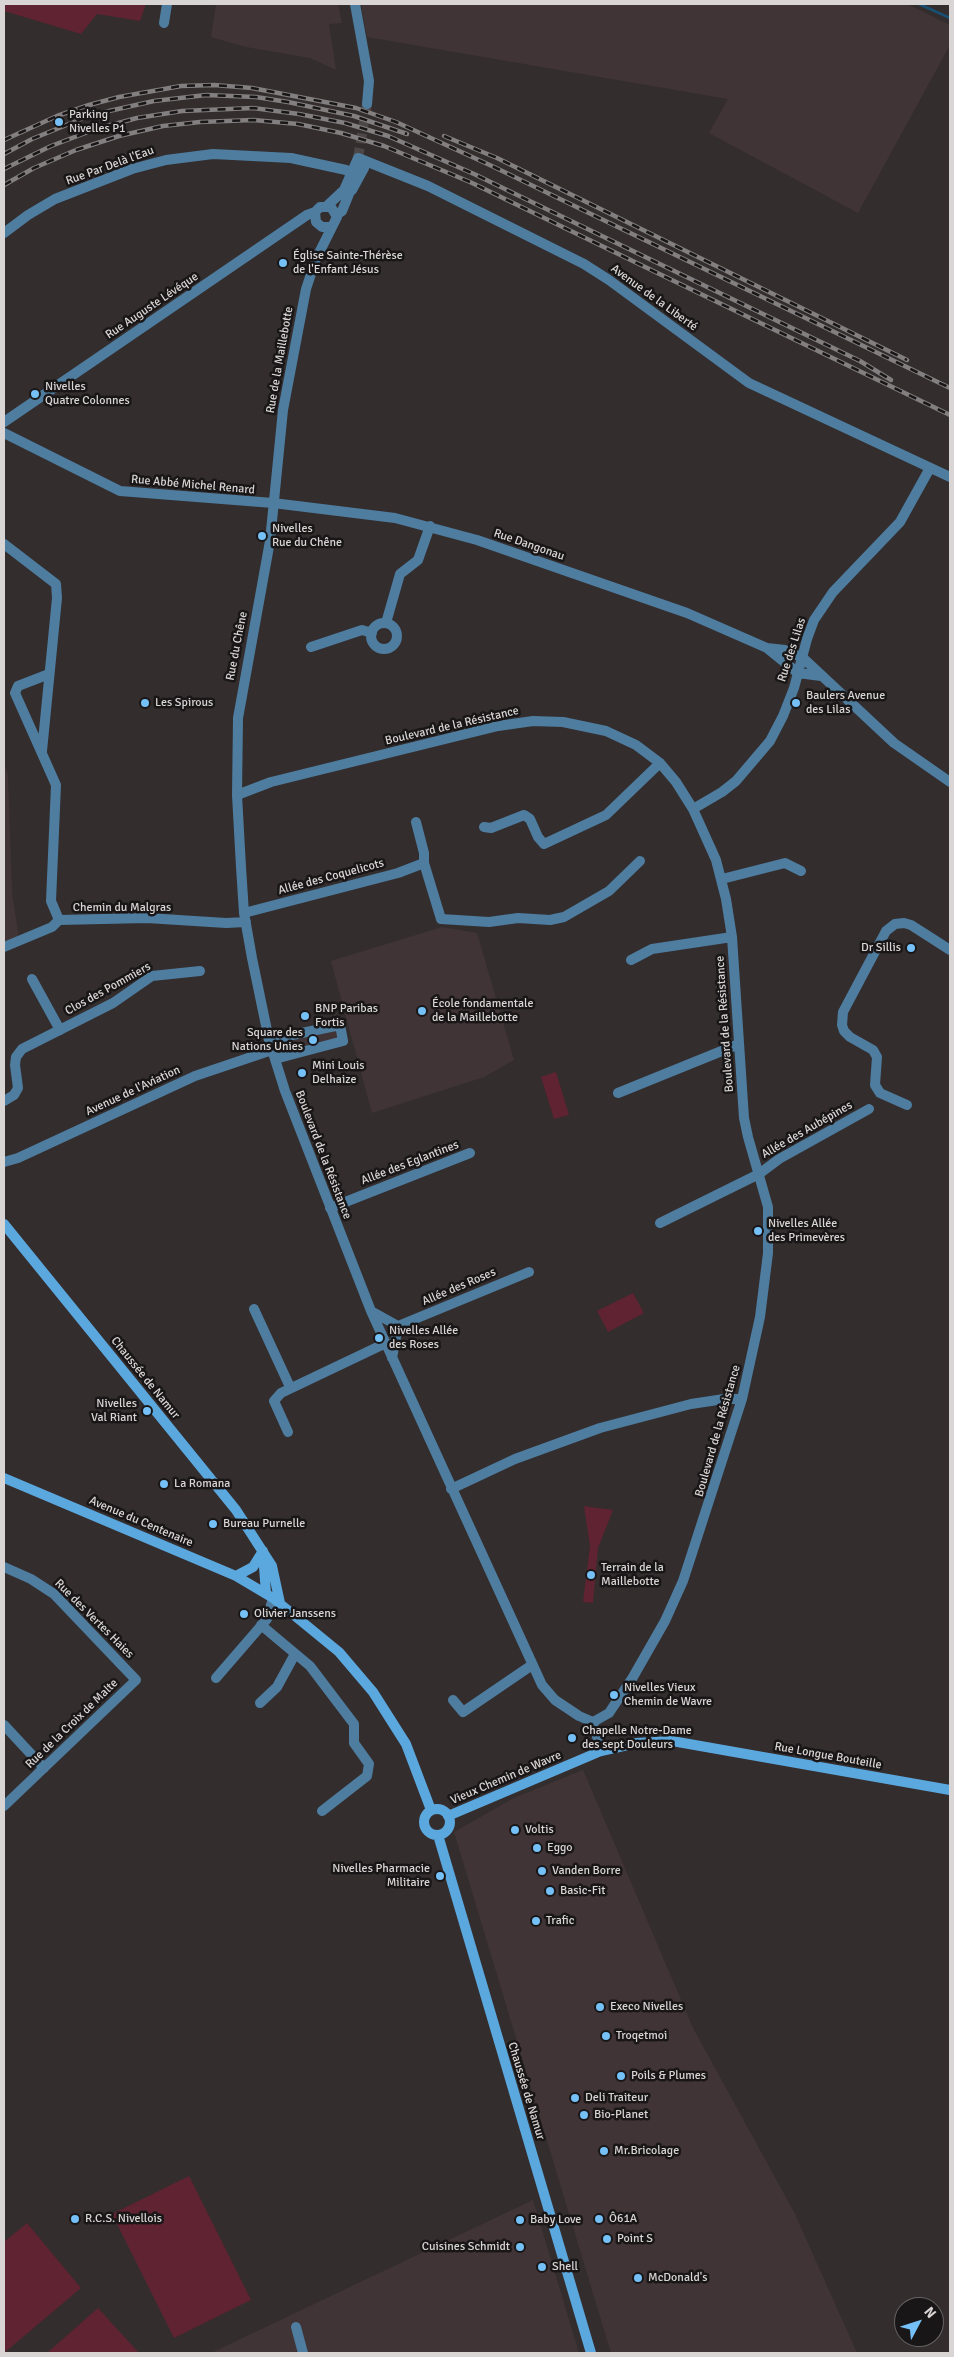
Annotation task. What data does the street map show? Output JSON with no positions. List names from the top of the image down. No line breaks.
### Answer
{"streets":{"main road":["Chaussée de Namur","Avenue du Centenaire","Rue Longue Bouteille","Vieux Chemin de Wavre"],"street":["Rue Par Delà l'Eau","Avenue de la Liberté","Rue Auguste Lévéque","Rue de la Maillebotte","Rue Abbé Michel Renard","Rue Dangonau","Rue du Chêne","Rue des Lilas","Boulevard de la Résistance","Allée des Coquelicots","Chemin du Malgras","Clos des Pommiers","Avenue de l'Aviation","Allée des Aubépines","Allée des Eglantines","Allée des Roses","Rue des Vertes Haies","Rue de la Croix de Malte"]},"crossings":[["Avenue de la Liberté","Rue des Lilas"],["Rue Auguste Lévéque","Rue de la Maillebotte"],["Rue de la Maillebotte","Rue Abbé Michel Renard"],["Rue de la Maillebotte","Rue Dangonau"],["Rue de la Maillebotte","Rue du Chêne"],["Rue Abbé Michel Renard","Rue Dangonau"],["Rue Abbé Michel Renard","Rue du Chêne"],["Rue Dangonau","Rue du Chêne"],["Rue Dangonau","Rue des Lilas"],["Rue du Chêne","Boulevard de la Résistance"],["Rue des Lilas","Boulevard de la Résistance"],["Boulevard de la Résistance","Allée des Coquelicots"],["Boulevard de la Résistance","Chemin du Malgras"],["Boulevard de la Résistance","Avenue de l'Aviation"],["Boulevard de la Résistance","Allée des Aubépines"],["Boulevard de la Résistance","Allée des Eglantines"],["Allée des Coquelicots","Chemin du Malgras"],["Chaussée de Namur","Avenue du Centenaire"],["Chaussée de Namur","Vieux Chemin de Wavre"],["Avenue du Centenaire","Vieux Chemin de Wavre"],["Rue des Vertes Haies","Rue de la Croix de Malte"],["Rue Longue Bouteille","Vieux Chemin de Wavre"]],"places":["Parking Nivelles P1","Église Sainte-Thérèse de l'Enfant Jésus","Nivelles Quatre Colonnes","Nivelles Rue du Chêne","Les Spirous","Baulers Avenue des Lilas","Dr Sillis","École fondamentale de la Maillebotte","BNP Paribas Fortis","Square des Nations Unies","Mini Louis Delhaize","Nivelles Allée des Primevères","Nivelles Allée des Roses","Nivelles Val Riant","La Romana","Bureau Purnelle","Terrain de la Maillebotte","Olivier Janssens","Nivelles Vieux Chemin de Wavre","Chapelle Notre-Dame des sept Douleurs","Voltis","Eggo","Vanden Borre","Nivelles Pharmacie Militaire","Basic-Fit","Trafic","Execo Nivelles","Troqetmoi","Poils & Plumes","Deli Traiteur","Bio-Planet","Mr.Bricolage","R.C.S. Nivellois","Ô61A","Baby Love","Point S","Cuisines Schmidt","Shell","McDonald's"],"north":"top right"}
